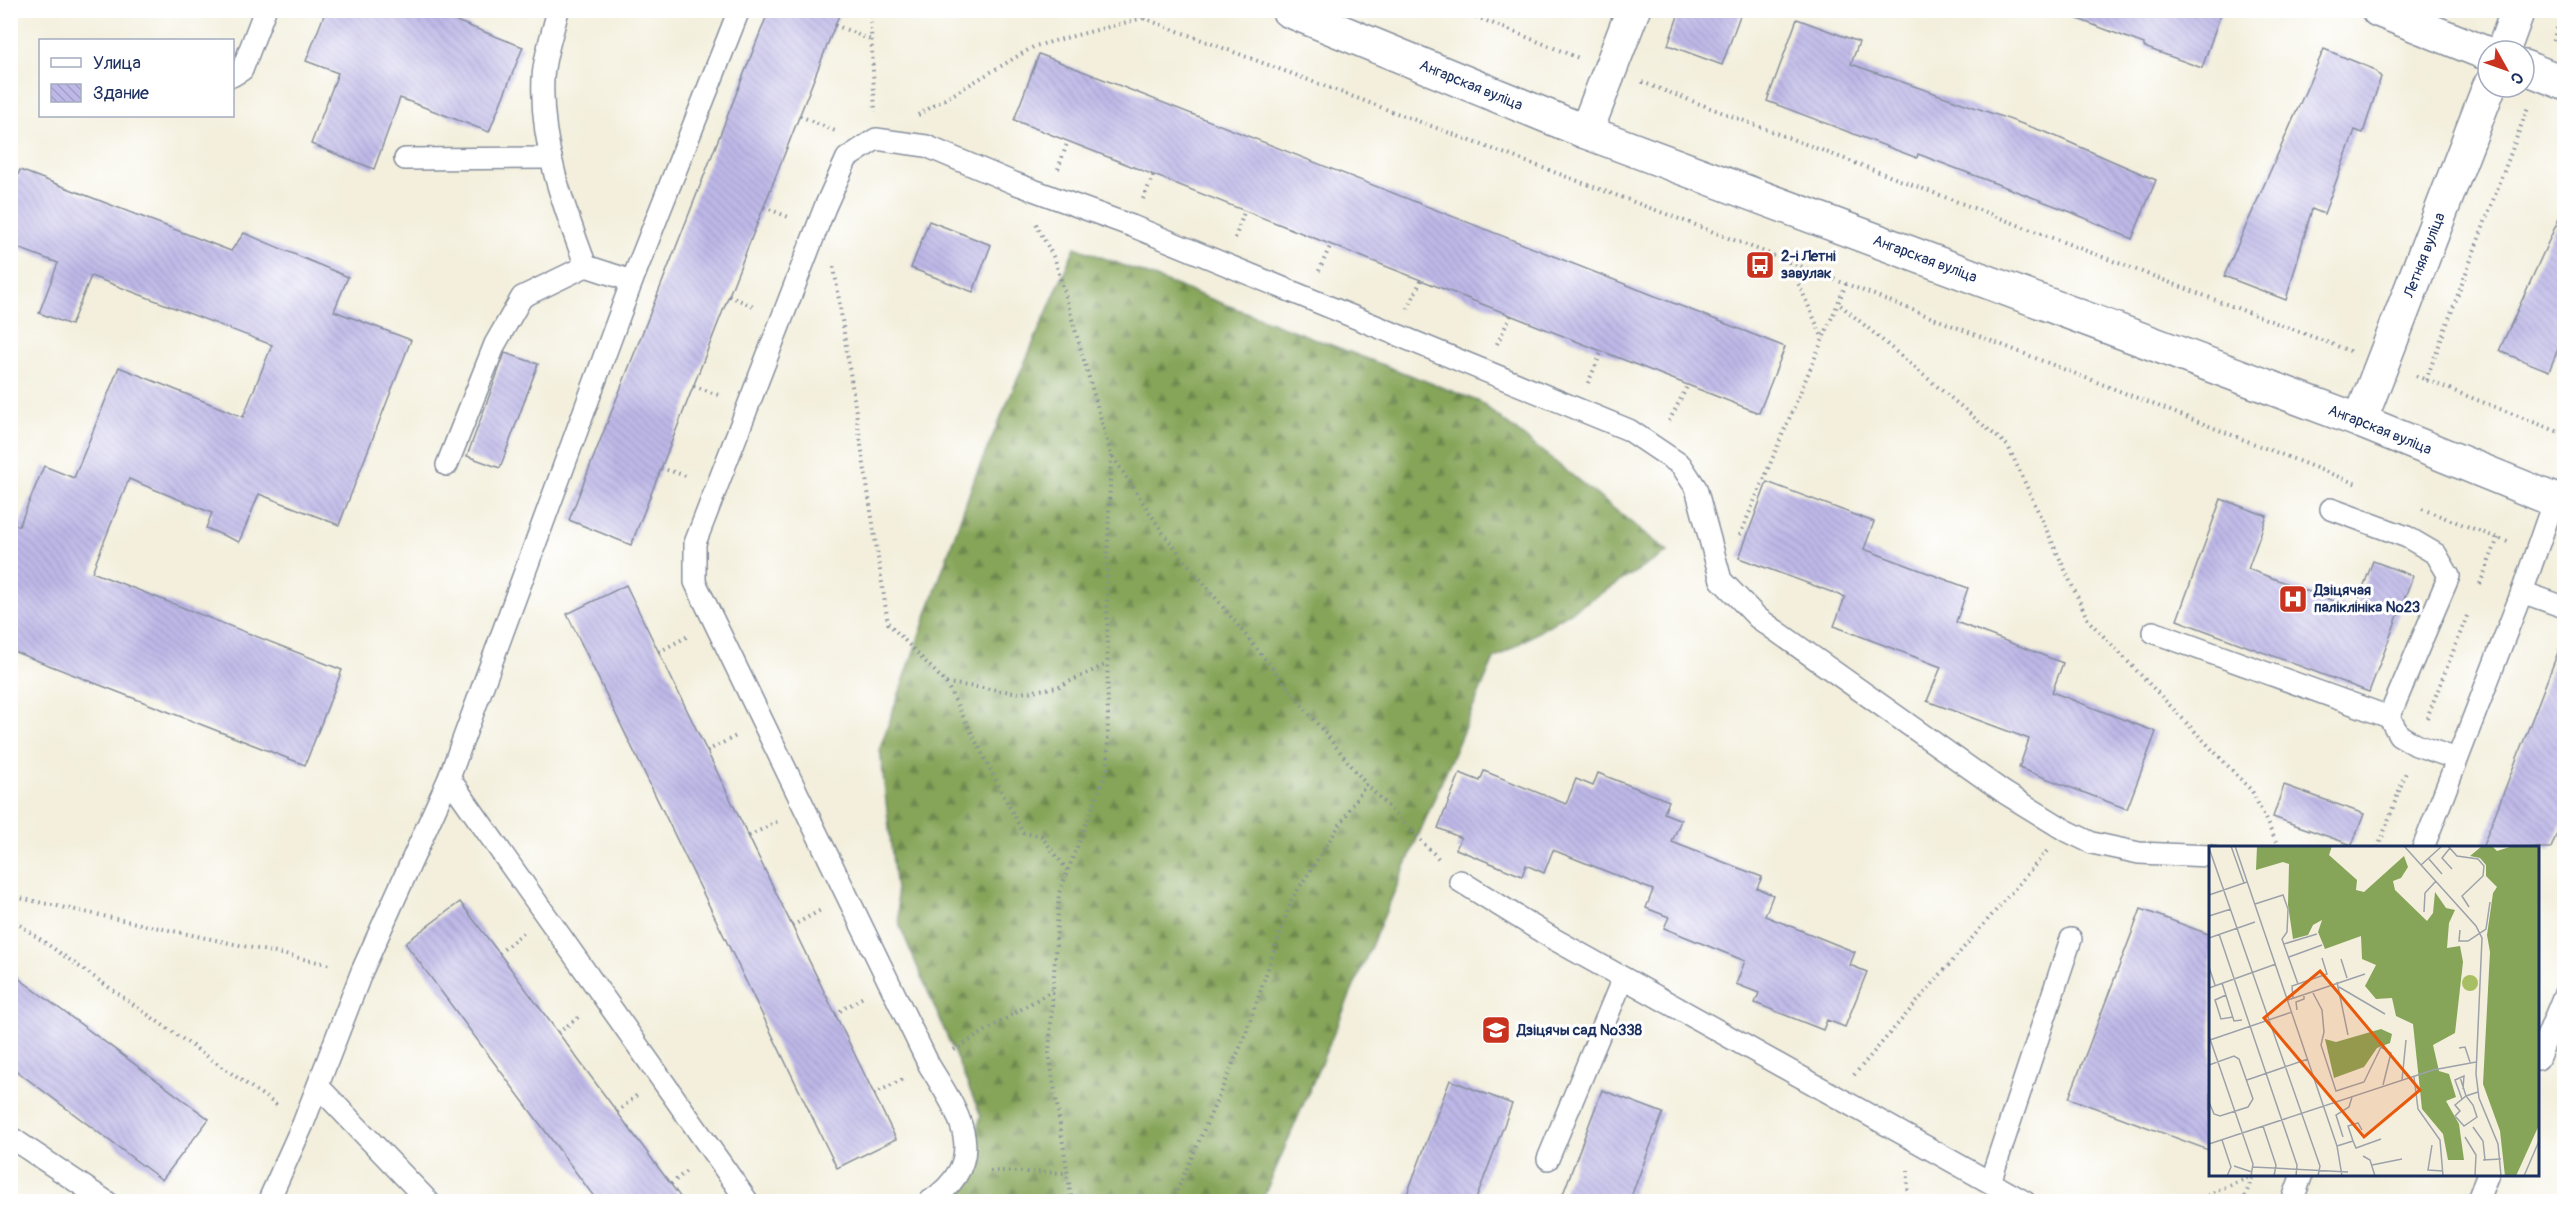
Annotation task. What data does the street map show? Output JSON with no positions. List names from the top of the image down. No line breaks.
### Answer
{"streets":{"main road":["Ангарская вуліца","Летняя вуліца"]},"crossings":[["Ангарская вуліца","Летняя вуліца"]],"places":{"bus stop":["2-і Летні завулак"],"hospital":["Дзіцячая паліклініка №23"],"school or university":["Дзіцячы сад №338"]},"legend":["Улица","Здание"],"north":"bottom right"}
